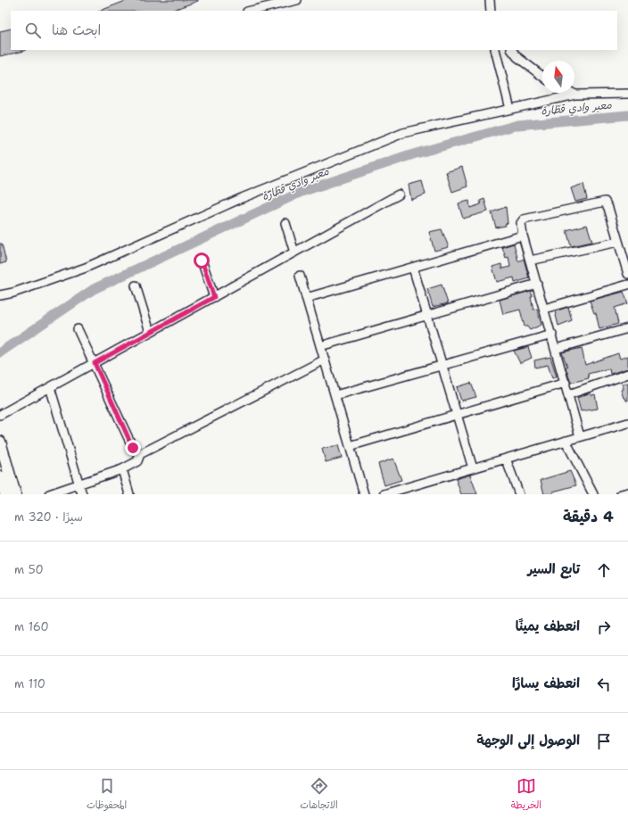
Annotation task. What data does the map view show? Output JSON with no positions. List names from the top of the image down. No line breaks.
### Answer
{"water":["معبر وادي قطّارة"],"north":"top","page":{"search":"ابحث هنا","heading":["4 دقيقة","سيرًا · 320 m"],"list":[["تابع السير","50 m"],["انعطف يمينًا","160 m"],["انعطف يسارًا","110 m"],"الوصول إلى الوجهة"],"nav":["الخريطة","الاتجاهات","المحفوظات"]}}
